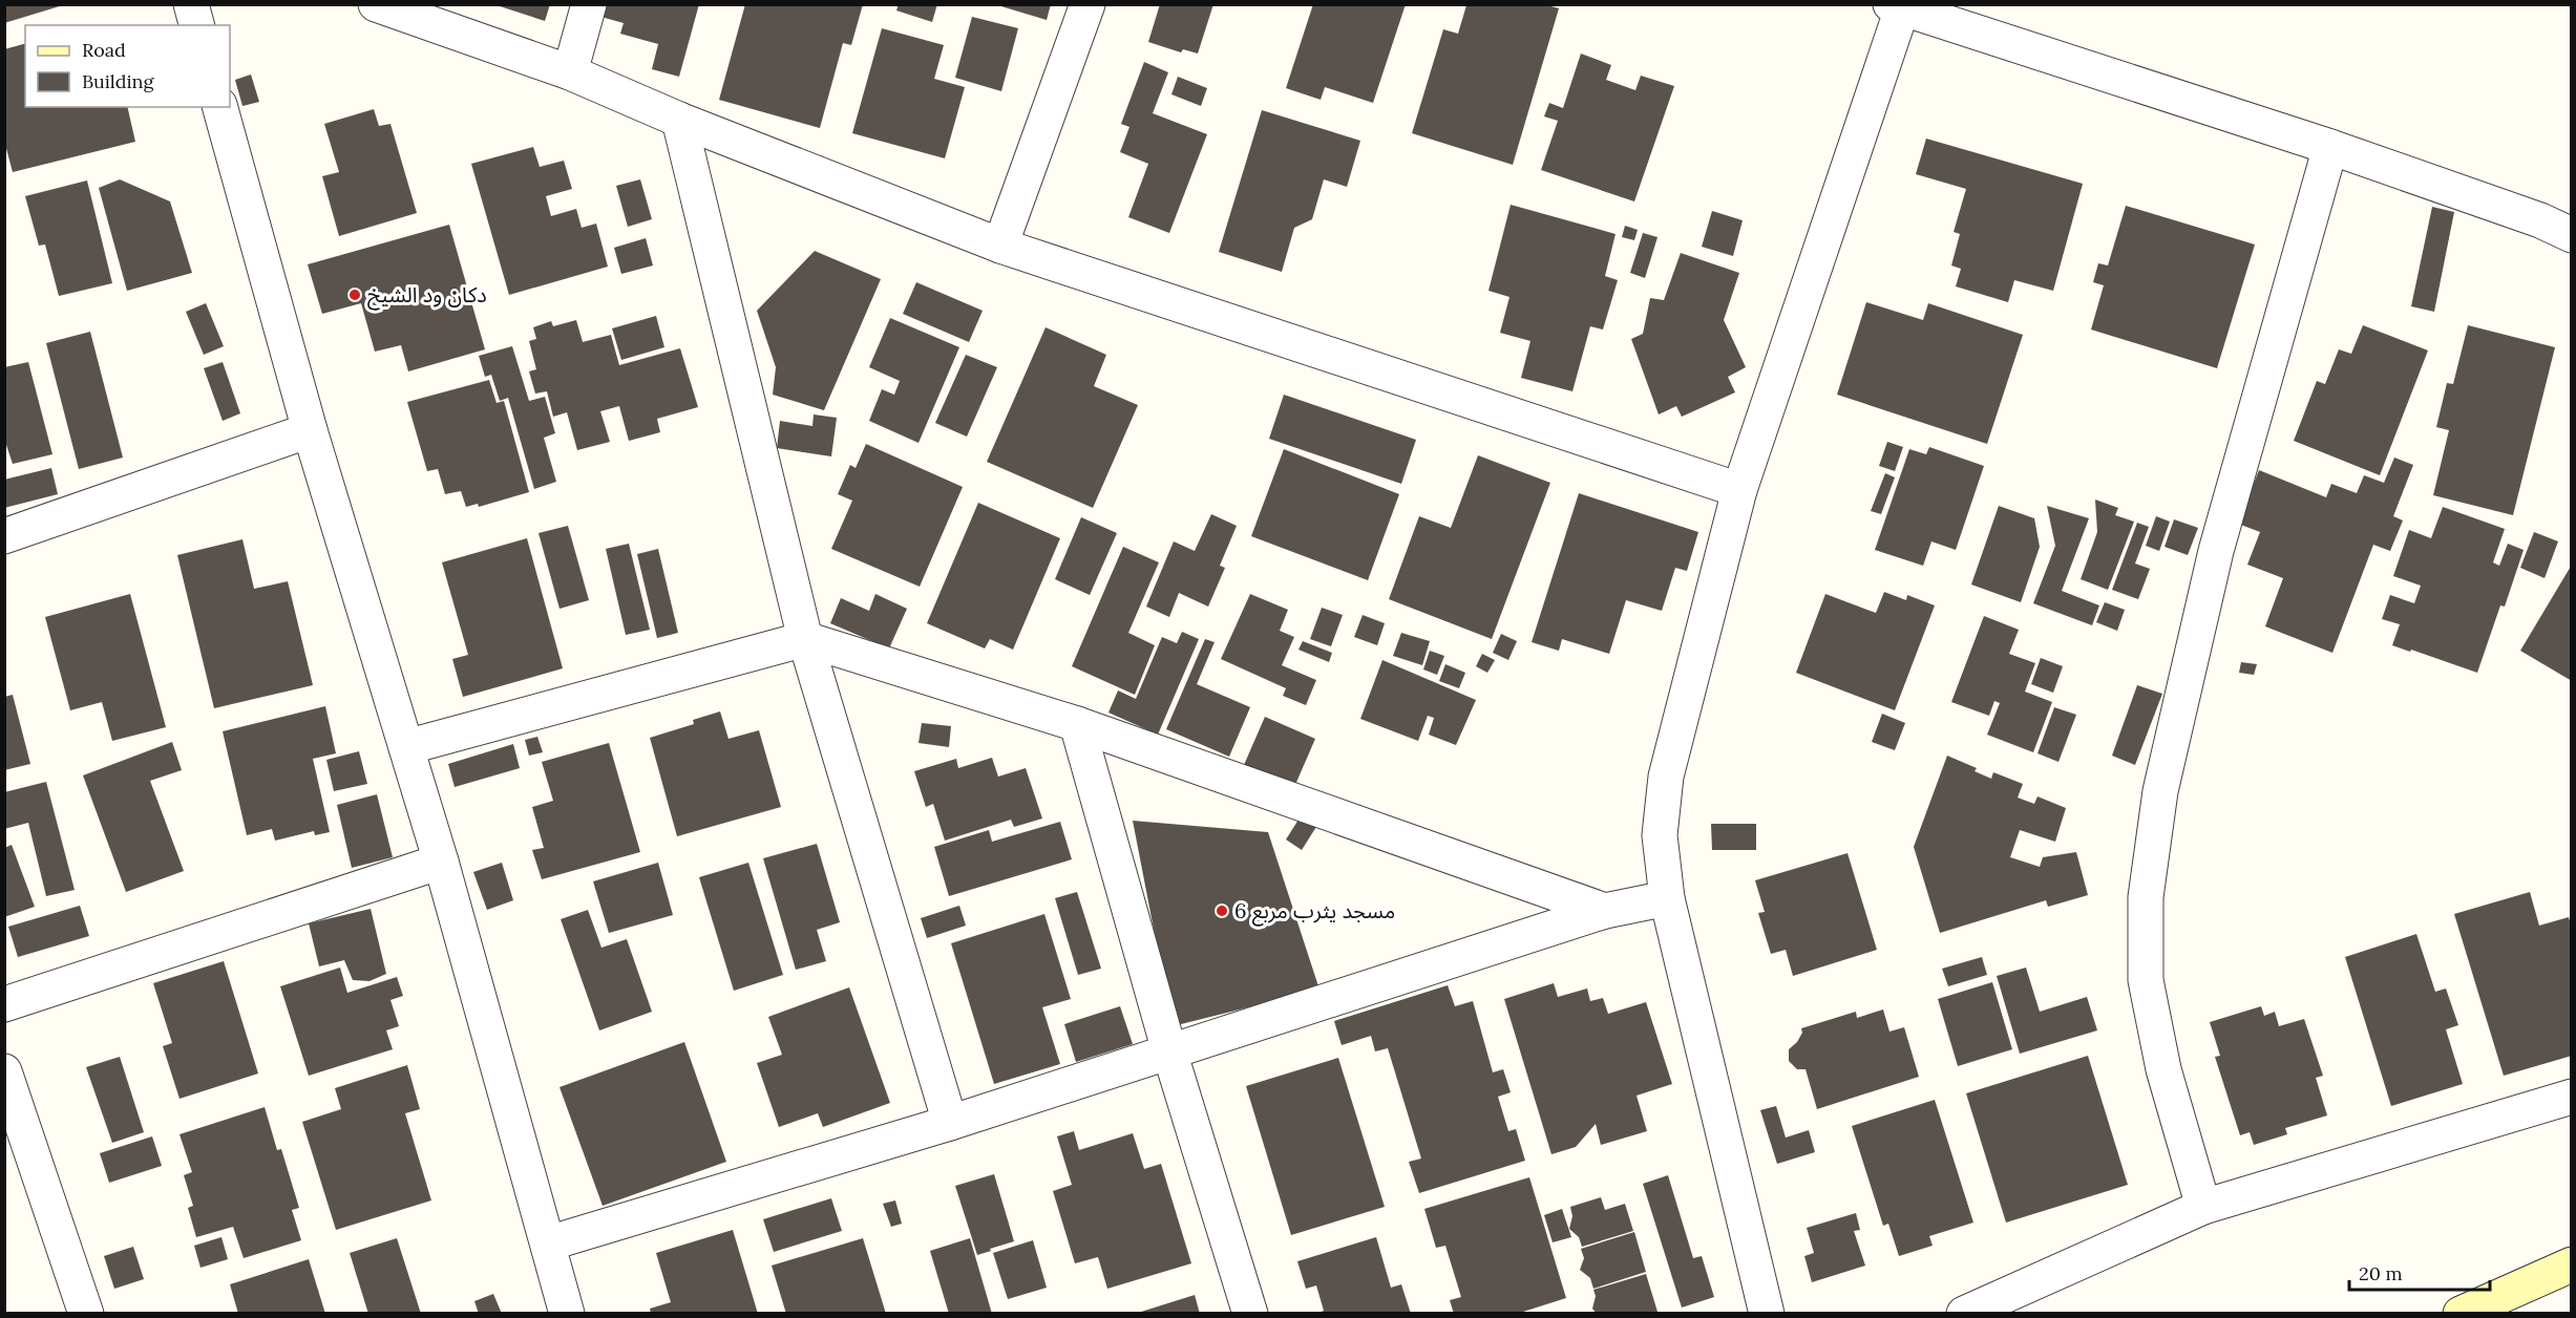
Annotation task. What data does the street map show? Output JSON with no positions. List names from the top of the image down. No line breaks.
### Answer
{"places":["دكان ود الشيخ","مسجد يثرب مربع 6"],"legend":["Road","Building"],"scale_bar":"20 m"}
